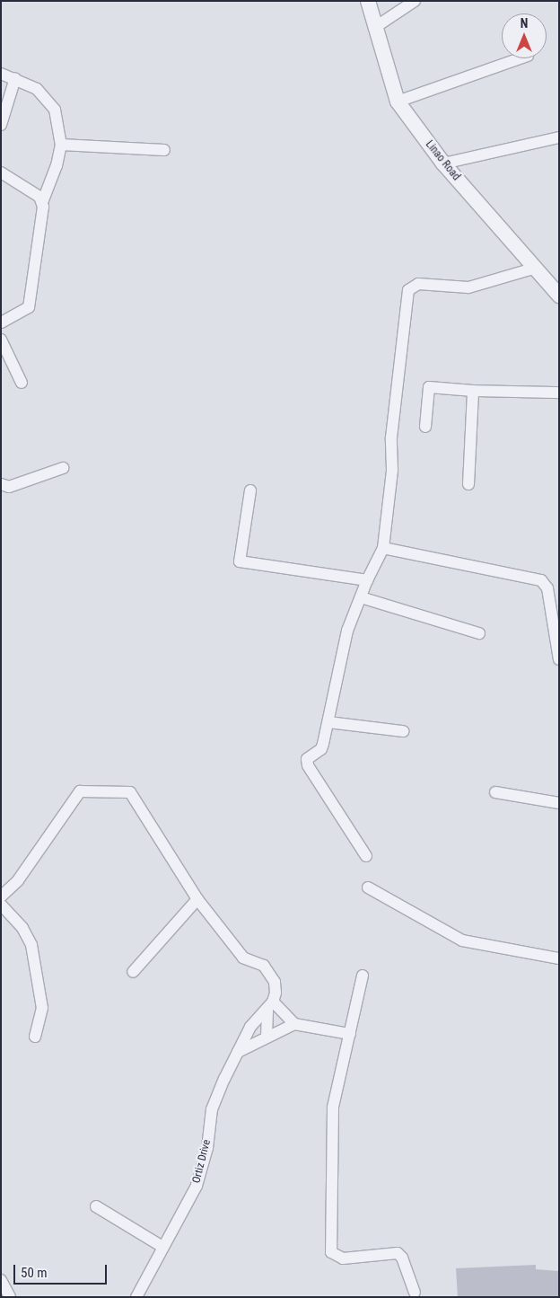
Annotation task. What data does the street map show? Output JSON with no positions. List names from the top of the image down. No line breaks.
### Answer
{"streets":{"street":["Linao Road","Ortiz Drive"]},"scale_bar":"50 m","north":"top"}
